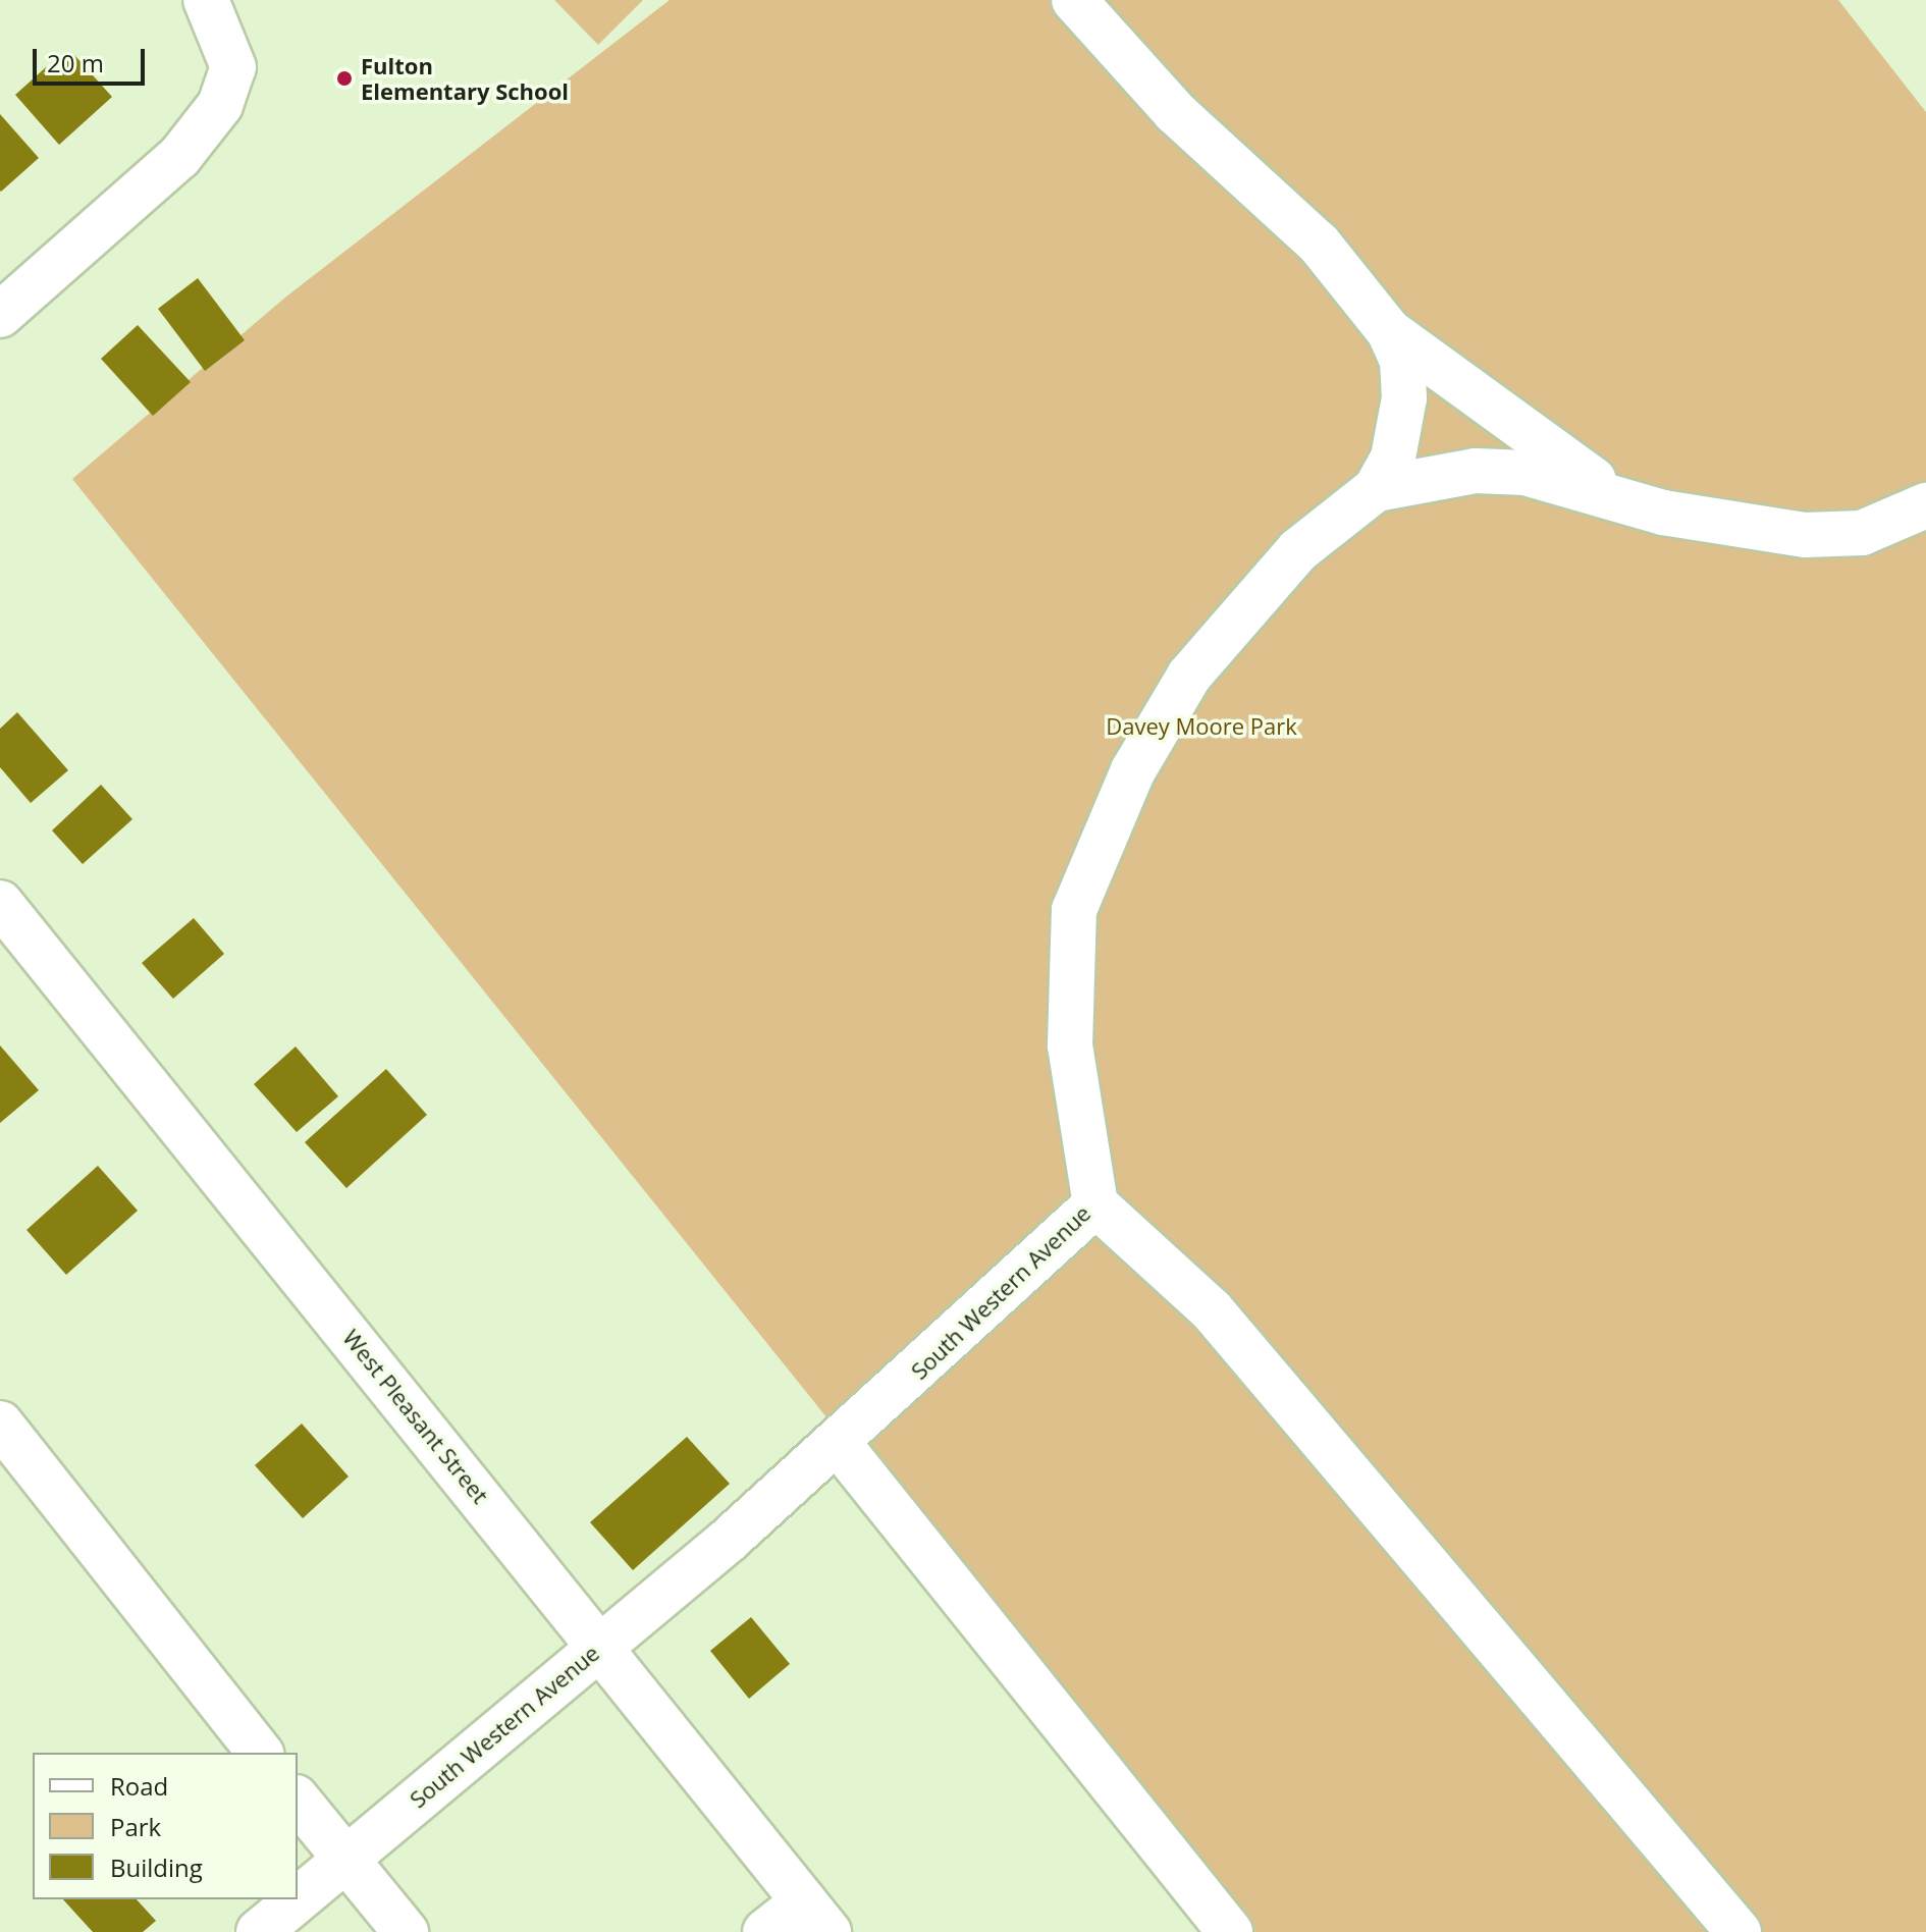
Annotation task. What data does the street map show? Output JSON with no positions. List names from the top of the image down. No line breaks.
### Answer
{"streets":{"street":["South Western Avenue","West Pleasant Street"]},"crossings":[["South Western Avenue","West Pleasant Street"]],"parks":["Davey Moore Park"],"places":["Fulton Elementary School"],"legend":["Road","Park","Building"],"scale_bar":"20 m"}
